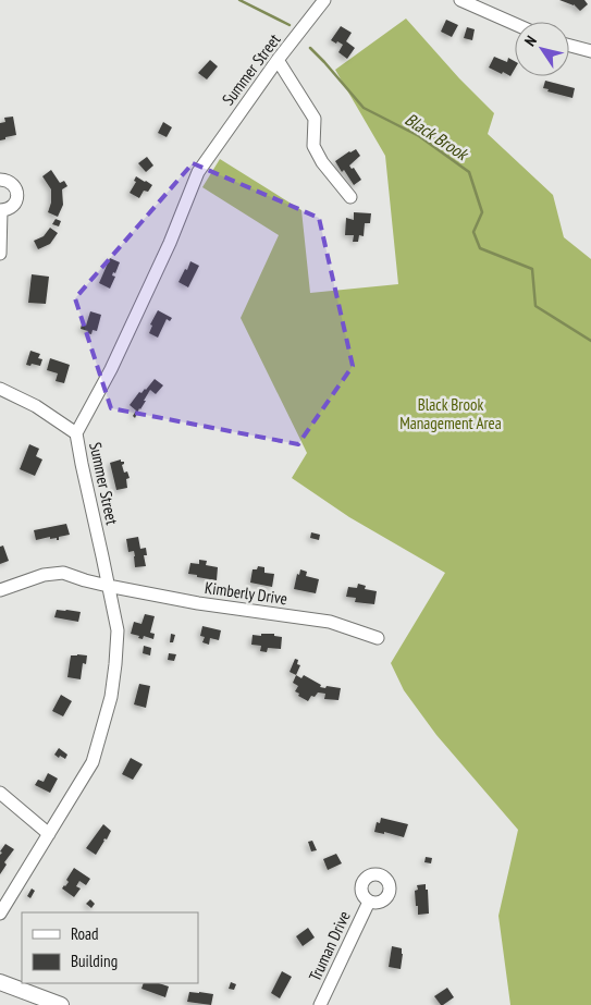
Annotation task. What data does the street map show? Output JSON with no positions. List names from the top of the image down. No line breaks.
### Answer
{"streets":{"street":["Summer Street","Kimberly Drive","Truman Drive"]},"crossings":[["Summer Street","Kimberly Drive"]],"water":["Black Brook"],"parks":["Black Brook Management Area"],"legend":["Road","Building"],"north":"top left"}
